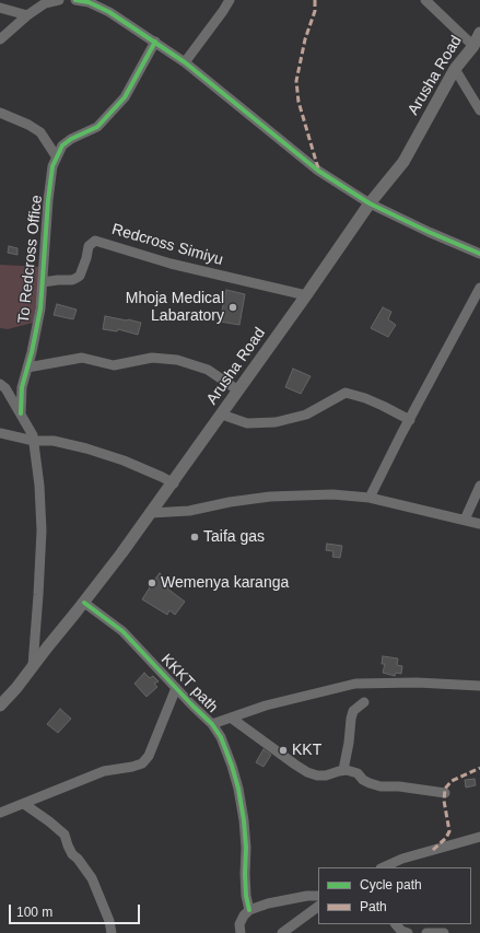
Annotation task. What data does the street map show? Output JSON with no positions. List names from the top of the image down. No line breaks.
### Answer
{"streets":{"main road":["Arusha Road"],"street":["Redcross Simiyu","To Redcross Office","KKKT path"]},"crossings":[["Arusha Road","Redcross Simiyu"],["Arusha Road","KKKT path"],["Redcross Simiyu","To Redcross Office"]],"places":["Mhoja Medical Labaratory","Taifa gas","Wemenya karanga","KKT"],"legend":["Cycle path","Path"],"scale_bar":"100 m"}
